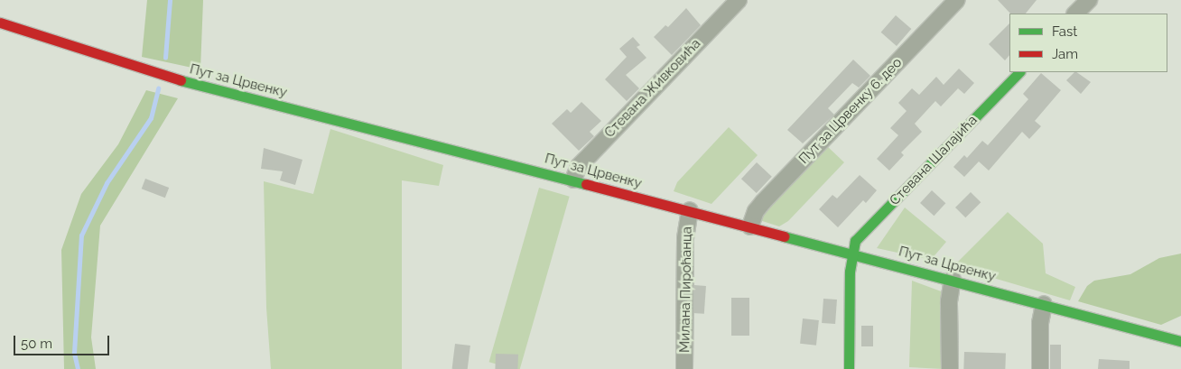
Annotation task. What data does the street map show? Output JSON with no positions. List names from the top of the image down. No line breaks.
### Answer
{"streets":{"street":["Пут за Црвенку","Стевана Живковића","Пут за Црвенку 6. део","Стевана Шалајића","Милана Пироћанца"]},"crossings":[["Пут за Црвенку","Стевана Живковића"],["Пут за Црвенку","Пут за Црвенку 6. део"],["Пут за Црвенку","Стевана Шалајића"],["Пут за Црвенку","Милана Пироћанца"]],"legend":["Fast","Jam"],"scale_bar":"50 m"}
